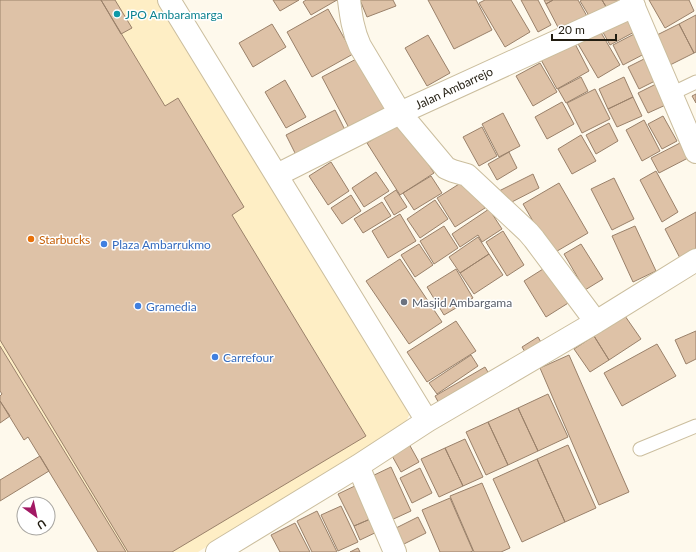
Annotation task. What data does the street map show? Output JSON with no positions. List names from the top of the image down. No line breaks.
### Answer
{"streets":{"street":["Jalan Ambarrejo"]},"places":["JPO Ambaramarga","Starbucks","Plaza Ambarrukmo","Masjid Ambargama","Gramedia","Carrefour"],"scale_bar":"20 m","north":"bottom right"}
